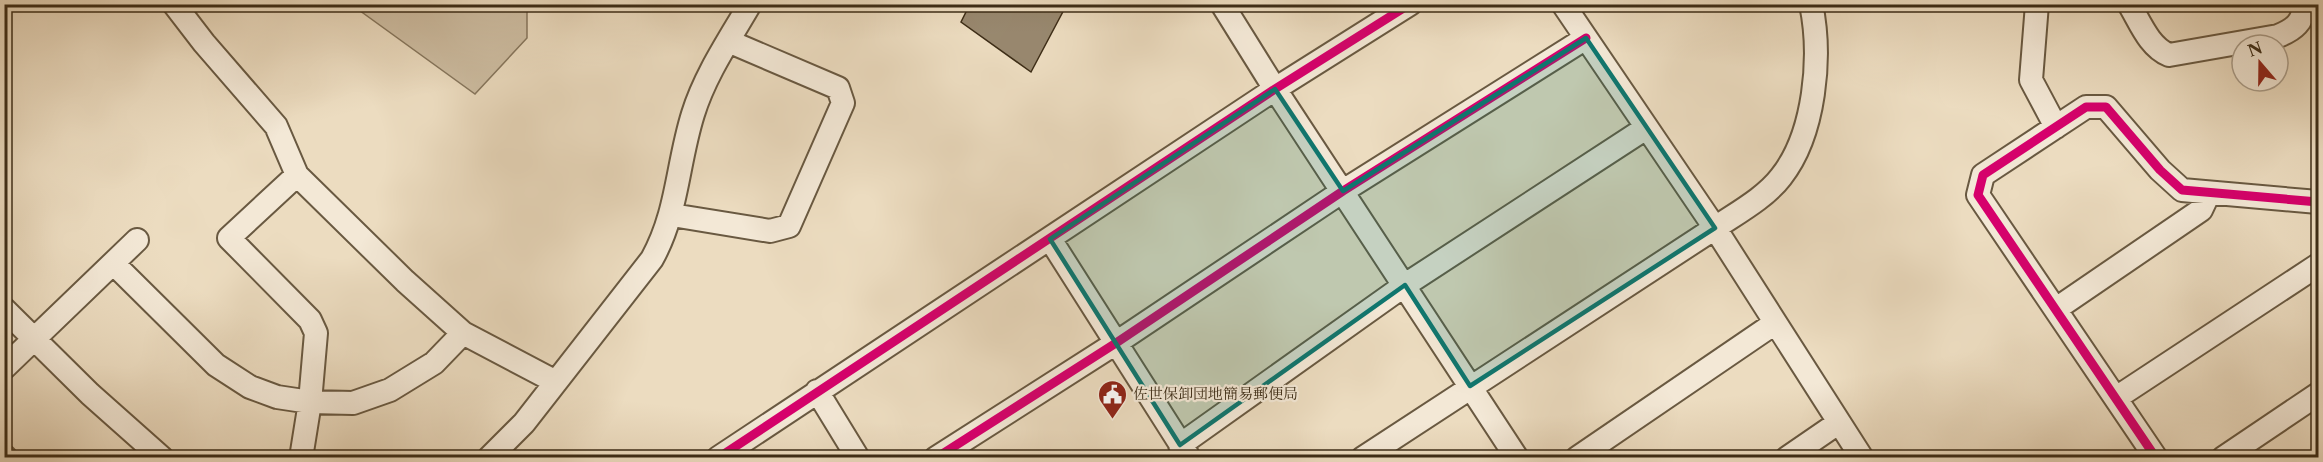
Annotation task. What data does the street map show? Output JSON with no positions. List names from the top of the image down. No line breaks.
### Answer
{"places":{"public building":["佐世保卸団地簡易郵便局"]},"north":"top"}
